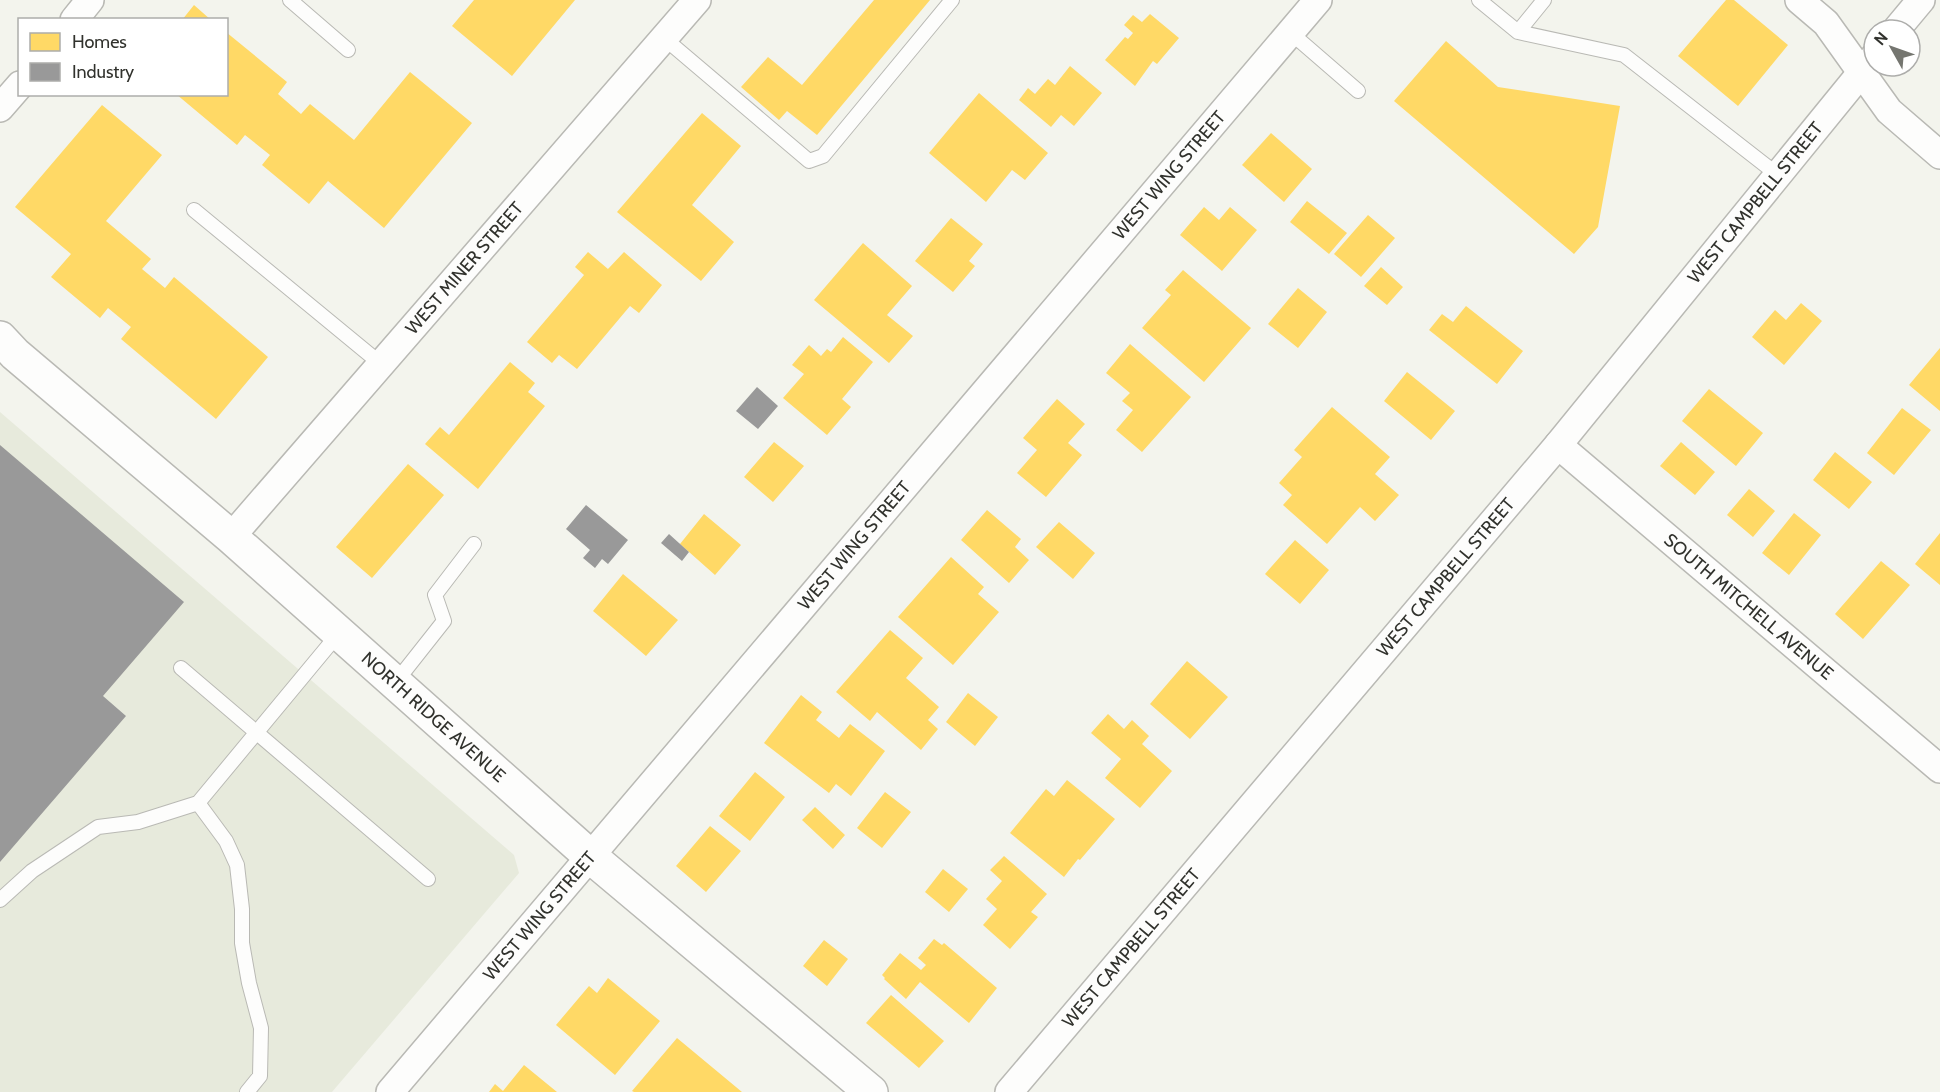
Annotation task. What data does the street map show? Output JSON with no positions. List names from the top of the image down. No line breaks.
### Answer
{"streets":{"street":["WEST WING STREET","WEST CAMPBELL STREET","WEST MINER STREET","SOUTH MITCHELL AVENUE","NORTH RIDGE AVENUE"]},"crossings":[["WEST WING STREET","NORTH RIDGE AVENUE"],["WEST CAMPBELL STREET","SOUTH MITCHELL AVENUE"],["WEST MINER STREET","NORTH RIDGE AVENUE"]],"legend":["Homes","Industry"],"north":"top left"}
